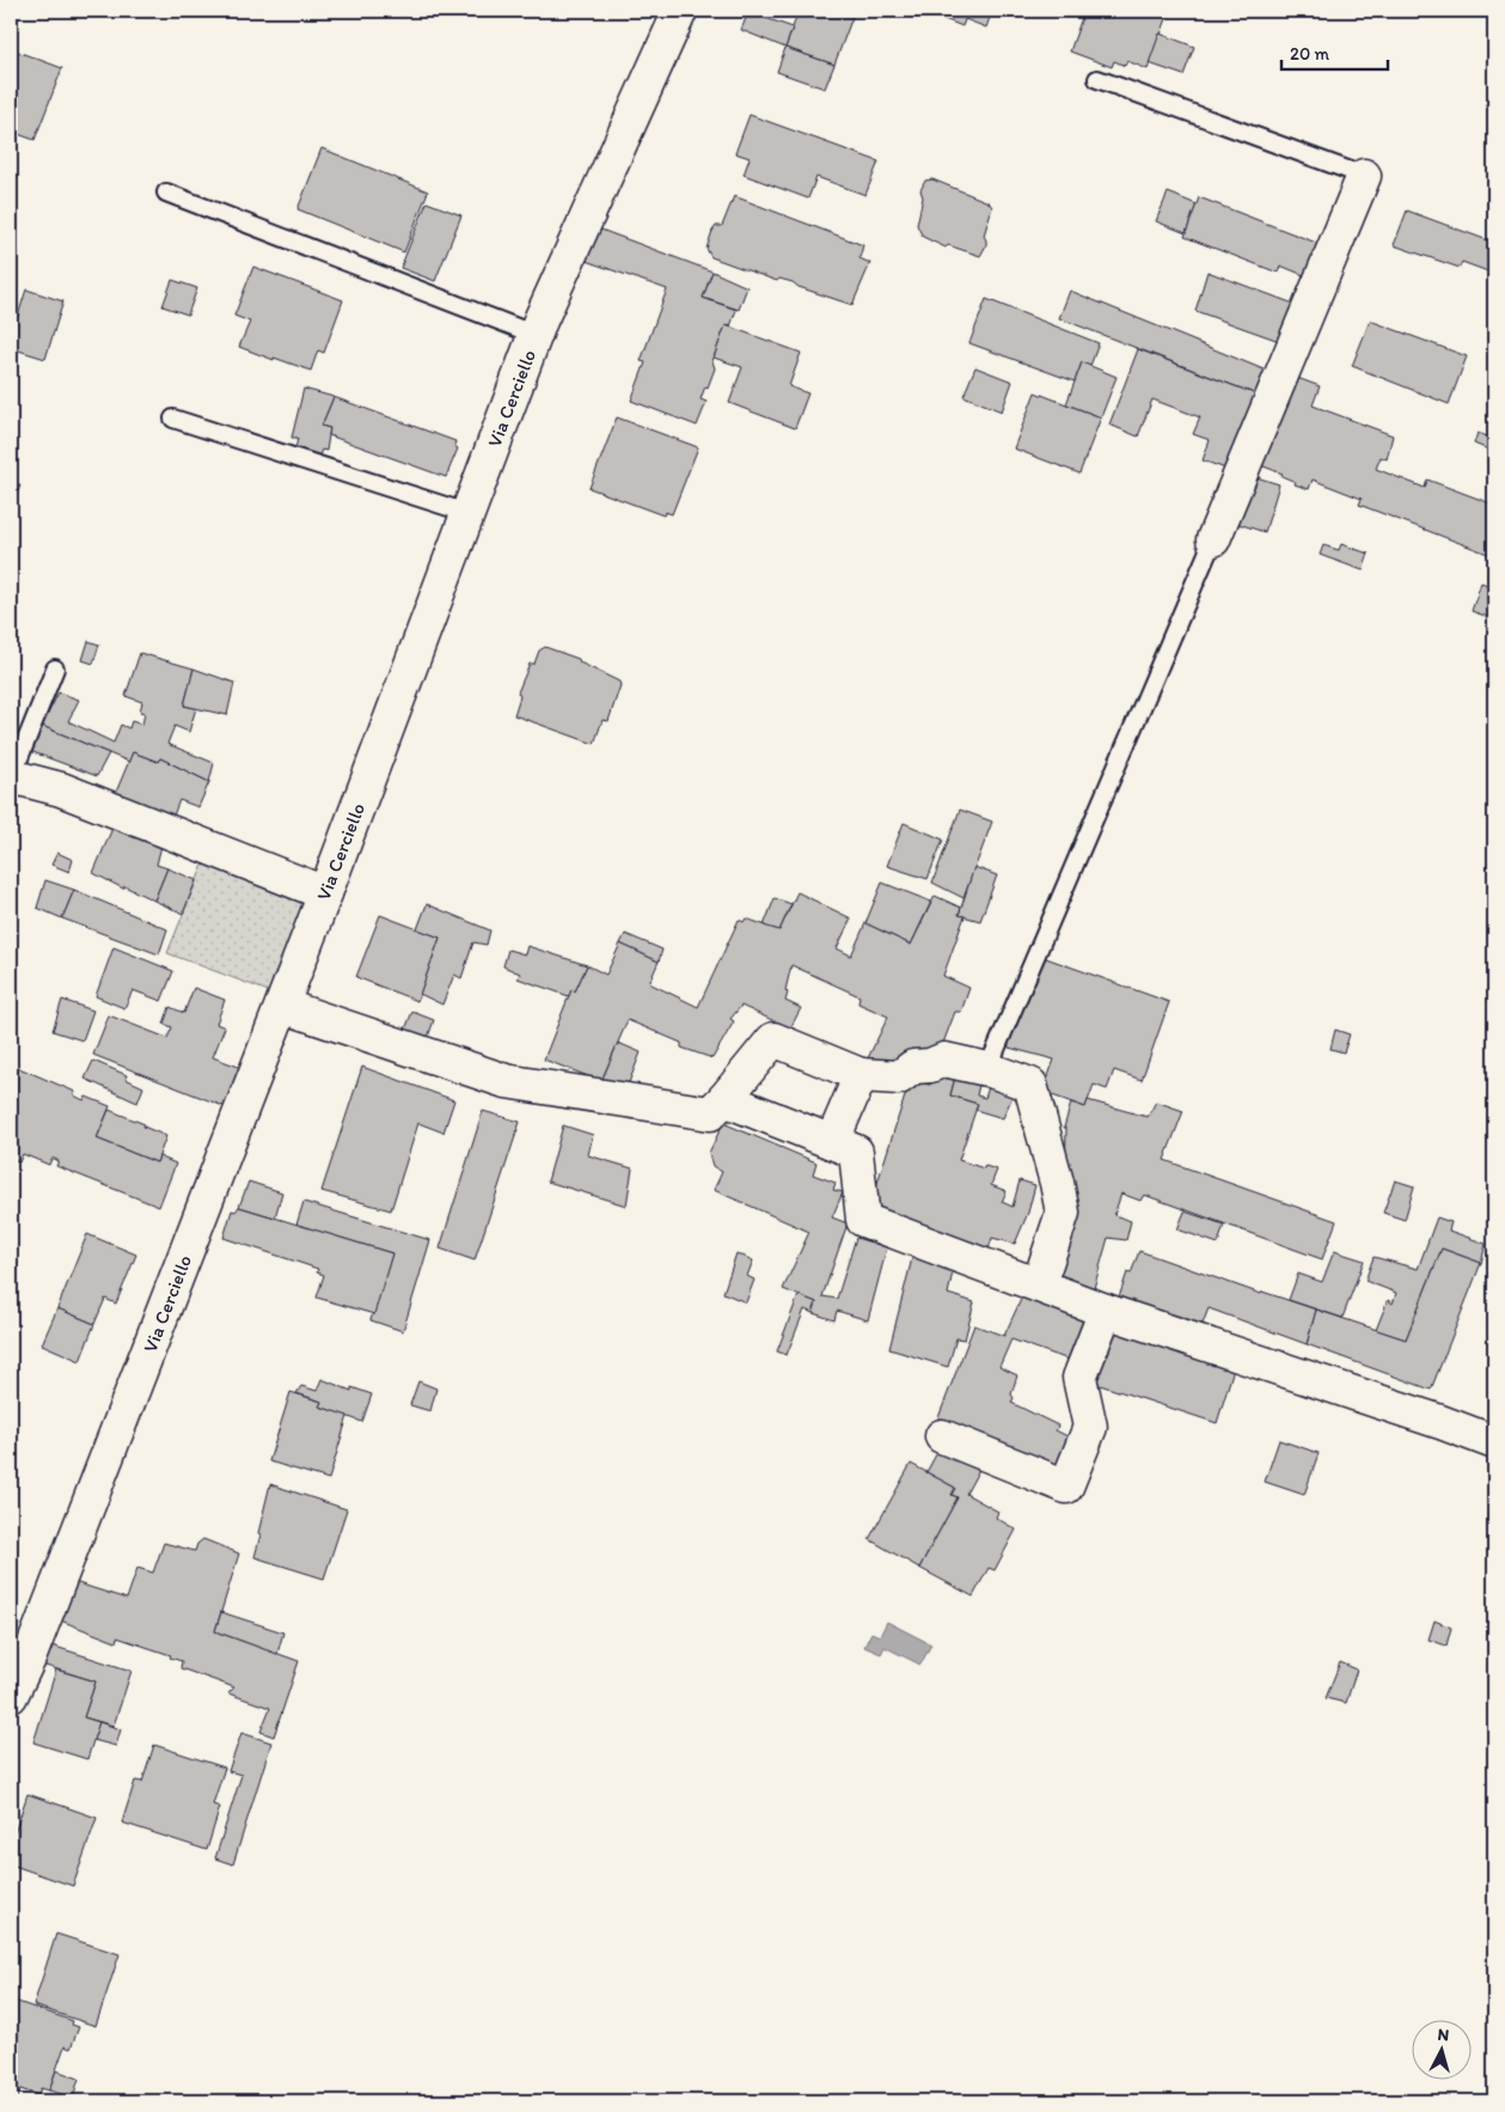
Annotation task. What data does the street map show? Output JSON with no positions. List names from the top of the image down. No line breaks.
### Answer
{"streets":{"street":["Via Cerciello"]},"scale_bar":"20 m","north":"top"}
